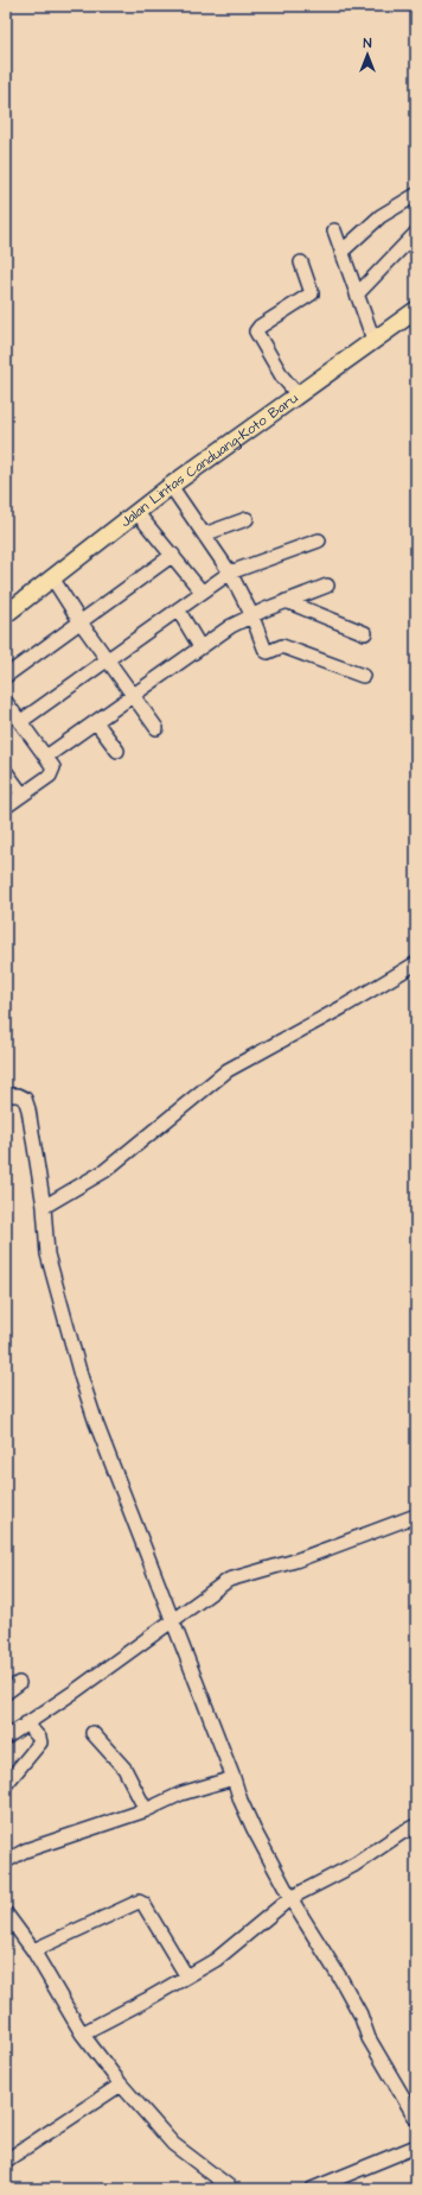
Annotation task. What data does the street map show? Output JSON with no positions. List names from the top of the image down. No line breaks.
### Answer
{"streets":{"main road":["Jalan Lintas Canduang-Koto Baru"]},"north":"top"}
